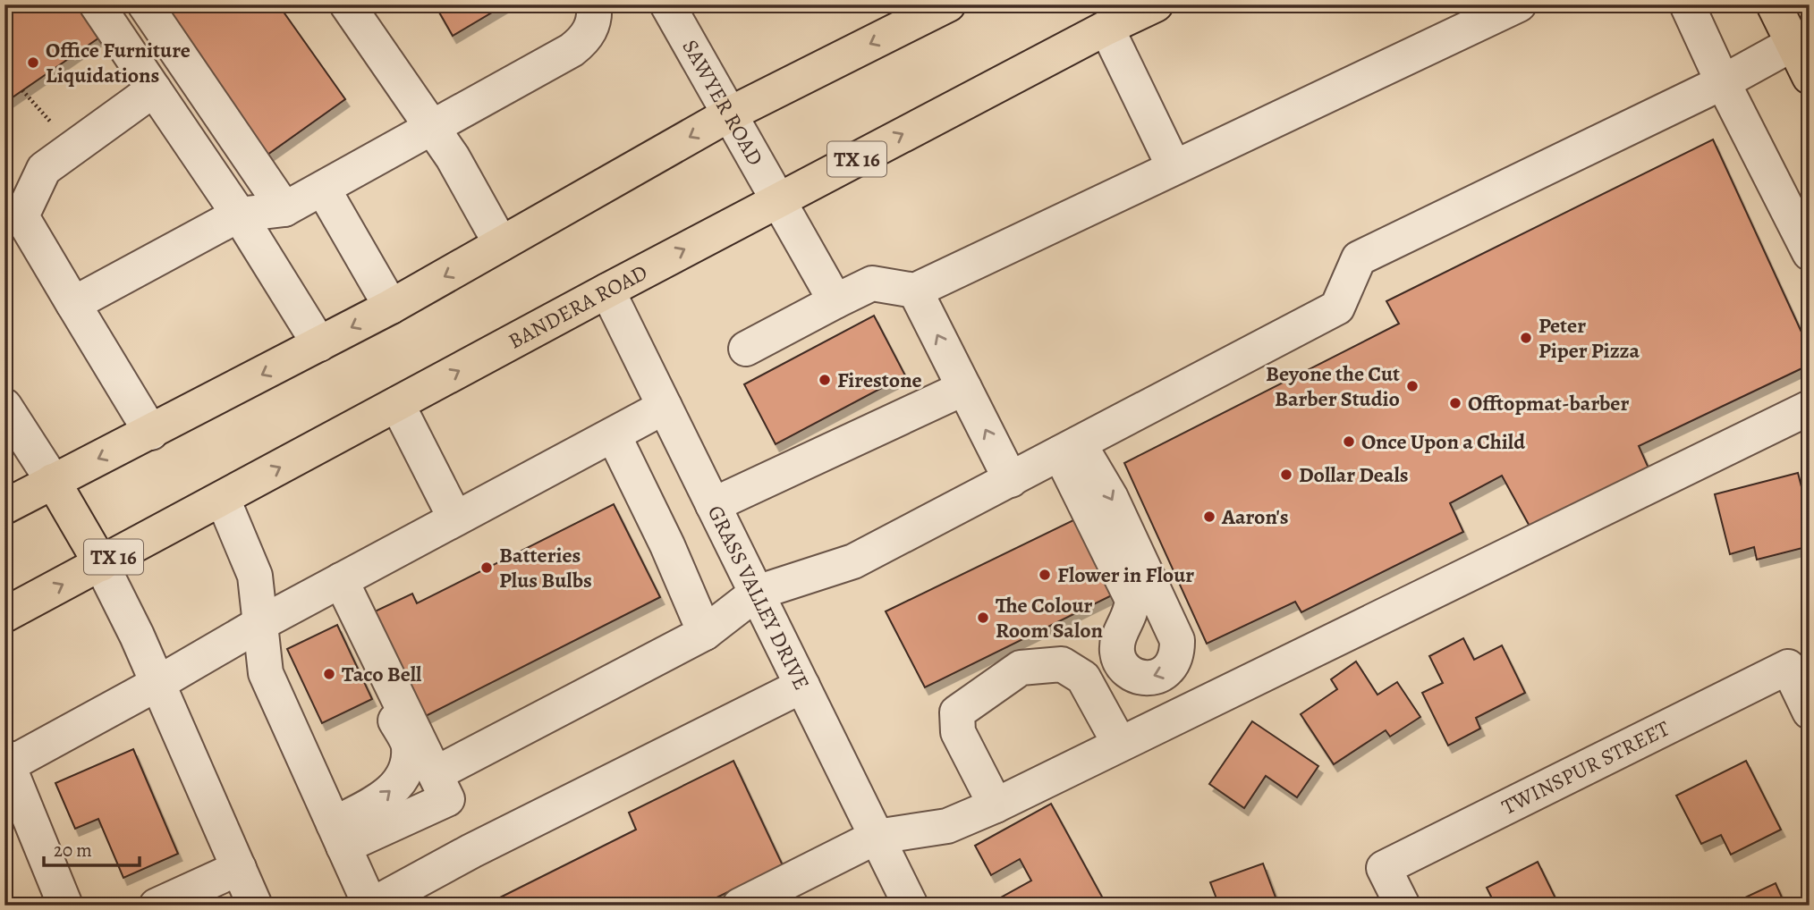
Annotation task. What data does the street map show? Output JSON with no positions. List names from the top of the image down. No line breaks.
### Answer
{"streets":{"main road":["TX 16","BANDERA ROAD"],"street":["SAWYER ROAD","GRASS VALLEY DRIVE","TWINSPUR STREET"]},"crossings":[["SAWYER ROAD","BANDERA ROAD"],["BANDERA ROAD","GRASS VALLEY DRIVE"]],"places":["Office Furniture Liquidations","Peter Piper Pizza","Firestone","Beyone the Cut Barber Studio","Offtopmat-barber","Once Upon a Child","Dollar Deals","Aaron's","Batteries Plus Bulbs","Flower in Flour","The Colour Room Salon","Taco Bell"],"scale_bar":"20 m"}
